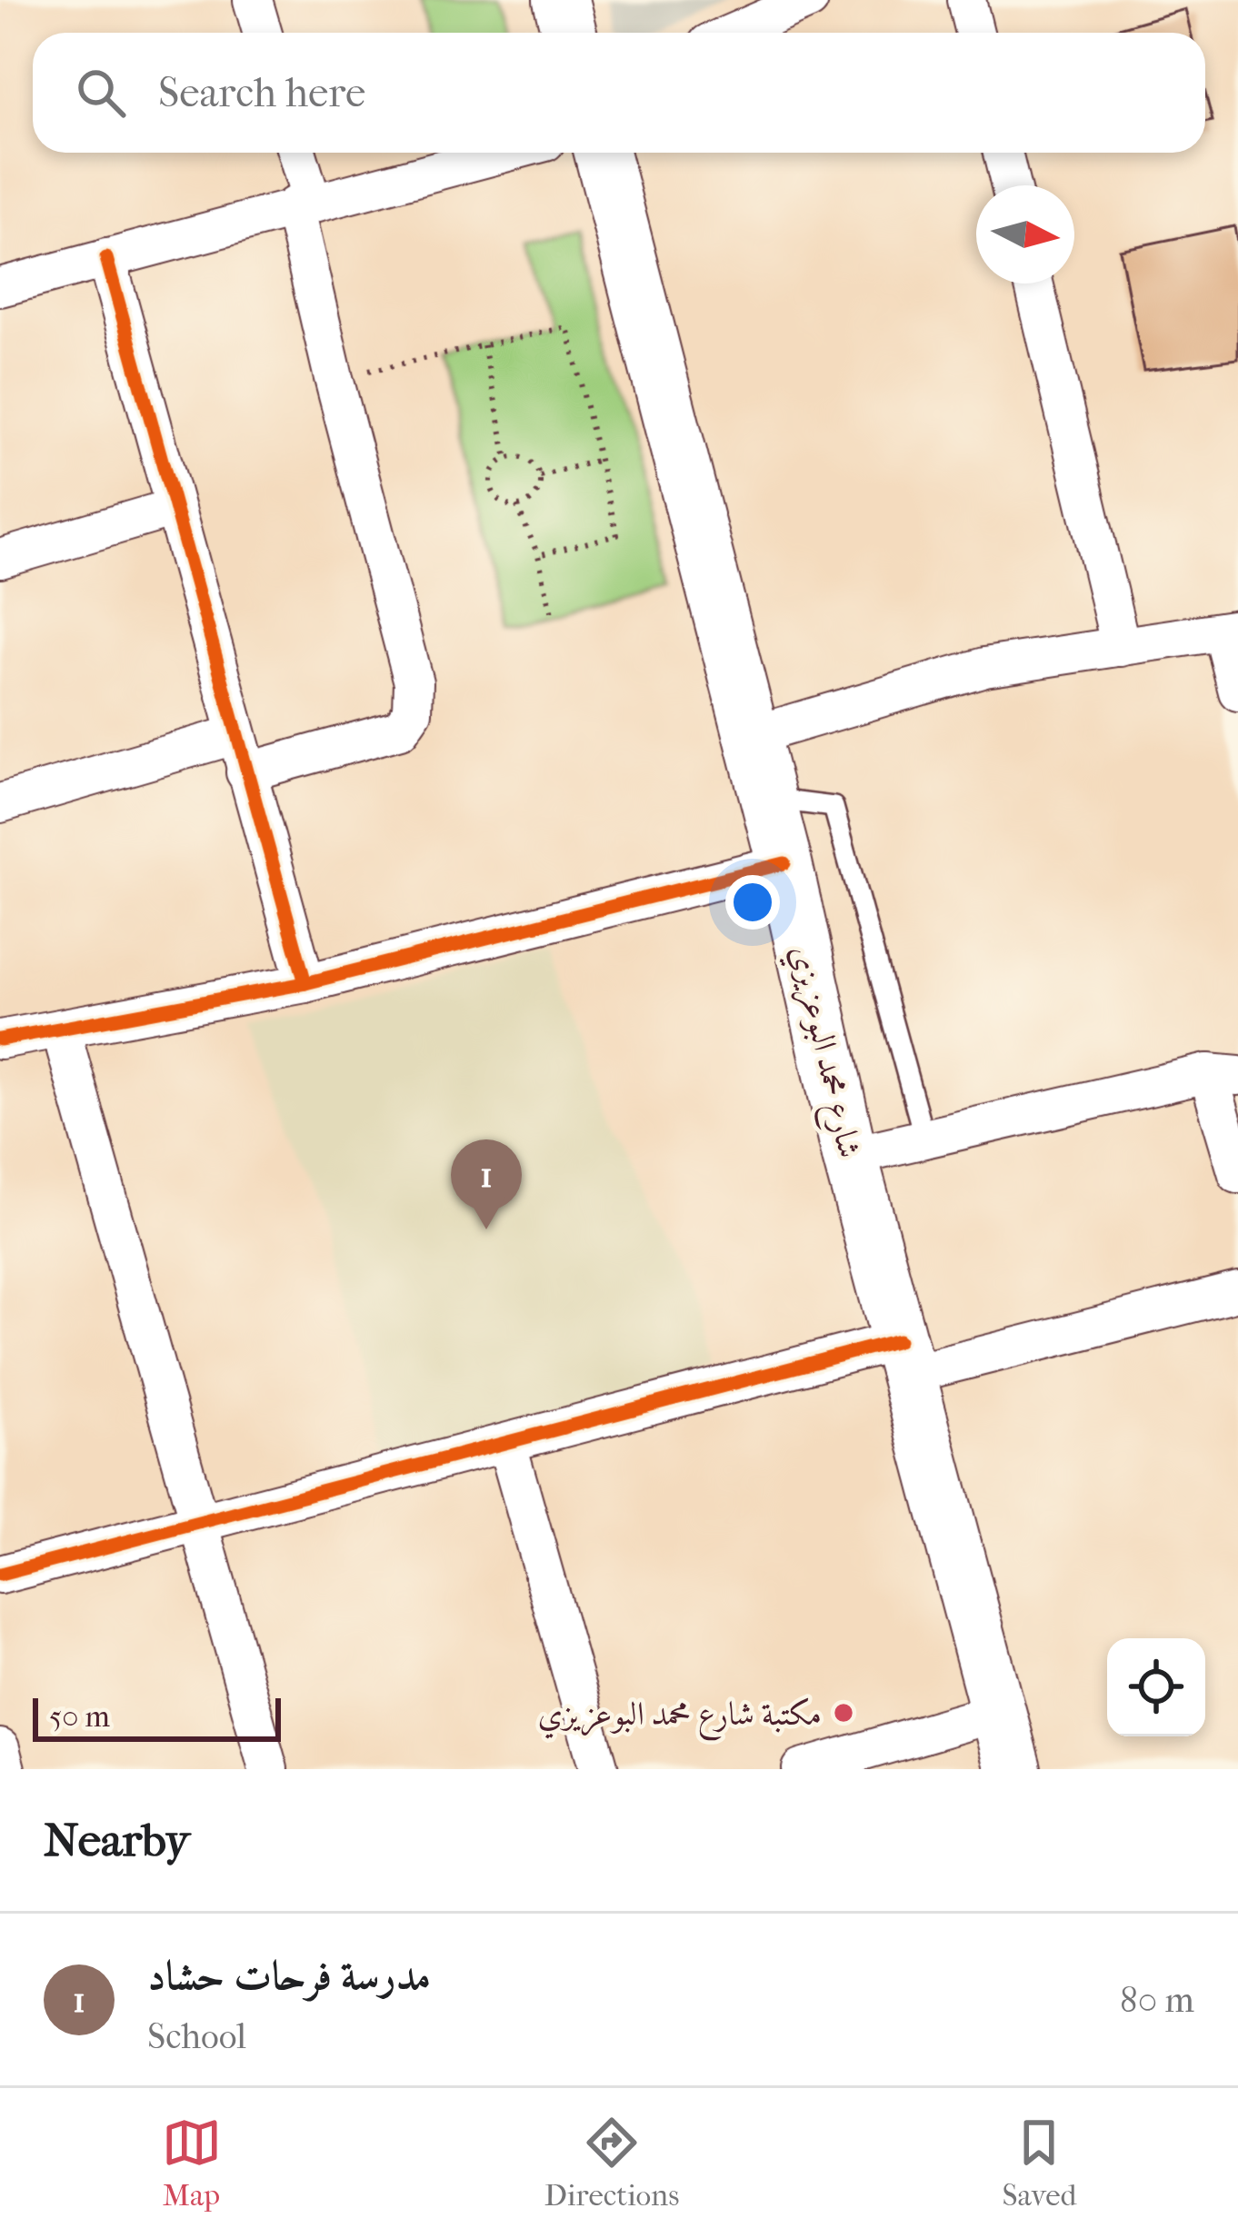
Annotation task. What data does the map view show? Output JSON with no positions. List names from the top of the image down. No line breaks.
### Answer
{"streets":{"main road":["شارع محمد البوعزيزي"]},"places":["مكتبة شارع محمد البوعزيزي"],"scale_bar":"50 m","north":"right","page":{"search":"Search here","pins":"1","scale":"50 m","heading":"Nearby","list":[{"mark":"1","name":"مدرسة فرحات حشاد","note":"School","value":"80 m"}],"nav":["Map","Directions","Saved"]}}
